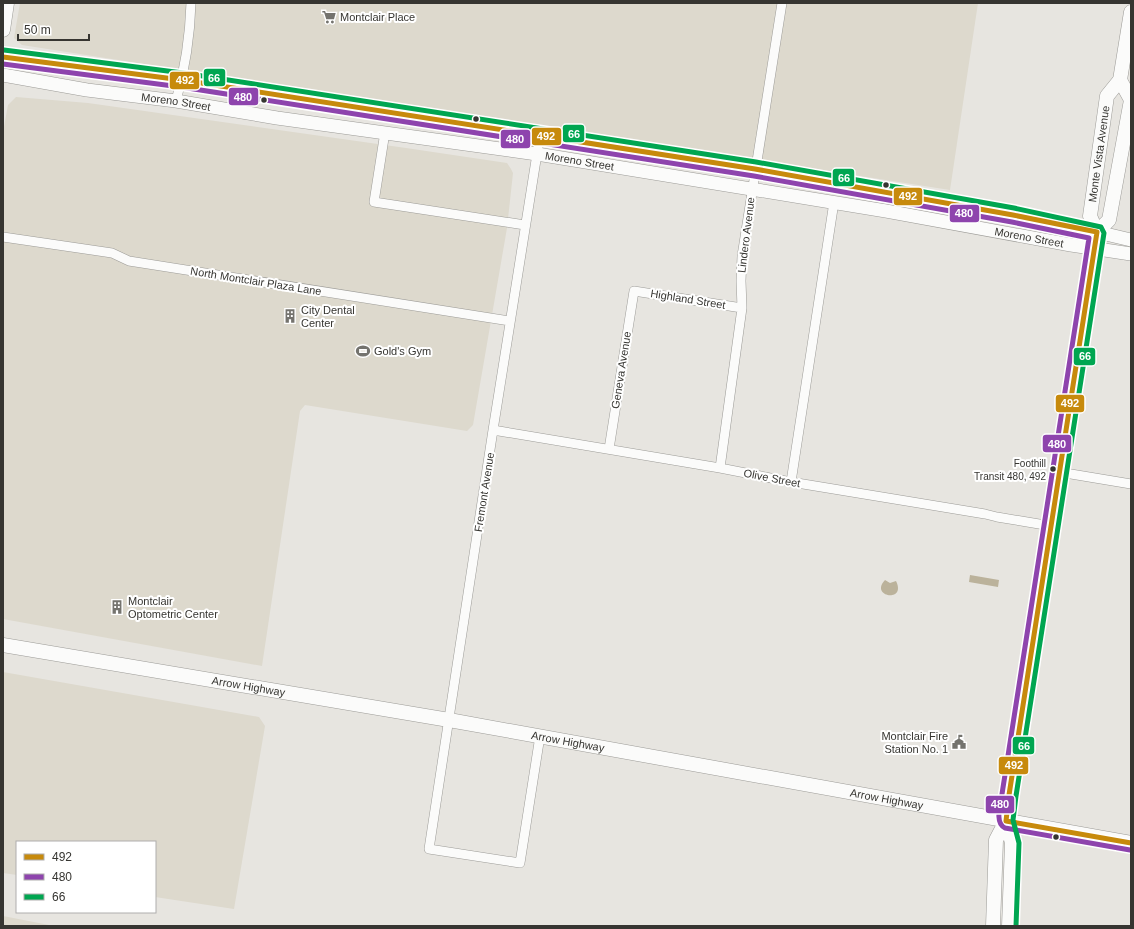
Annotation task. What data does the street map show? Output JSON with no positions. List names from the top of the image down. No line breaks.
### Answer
{"streets":{"main road":["Monte Vista Avenue","Arrow Highway"],"street":["Moreno Street","Lindero Avenue","North Montclair Plaza Lane","Highland Street","Geneva Avenue","Olive Street","Fremont Avenue"]},"crossings":[["Moreno Street","Monte Vista Avenue"],["Moreno Street","Lindero Avenue"],["Moreno Street","Fremont Avenue"],["Monte Vista Avenue","Olive Street"],["Monte Vista Avenue","Arrow Highway"],["Lindero Avenue","Highland Street"],["Lindero Avenue","Olive Street"],["North Montclair Plaza Lane","Fremont Avenue"],["Highland Street","Geneva Avenue"],["Geneva Avenue","Olive Street"],["Olive Street","Fremont Avenue"],["Fremont Avenue","Arrow Highway"]],"places":{"supermarket":["Montclair Place"],"building":["City Dental Center","Montclair Optometric Center"],"sports":["Gold's Gym"],"other":["Foothill Transit 480, 492"],"public building":["Montclair Fire Station No. 1"]},"lines":["transit line 66","transit line 492","transit line 480"],"legend":["492","480","66"],"scale_bar":"50 m"}
